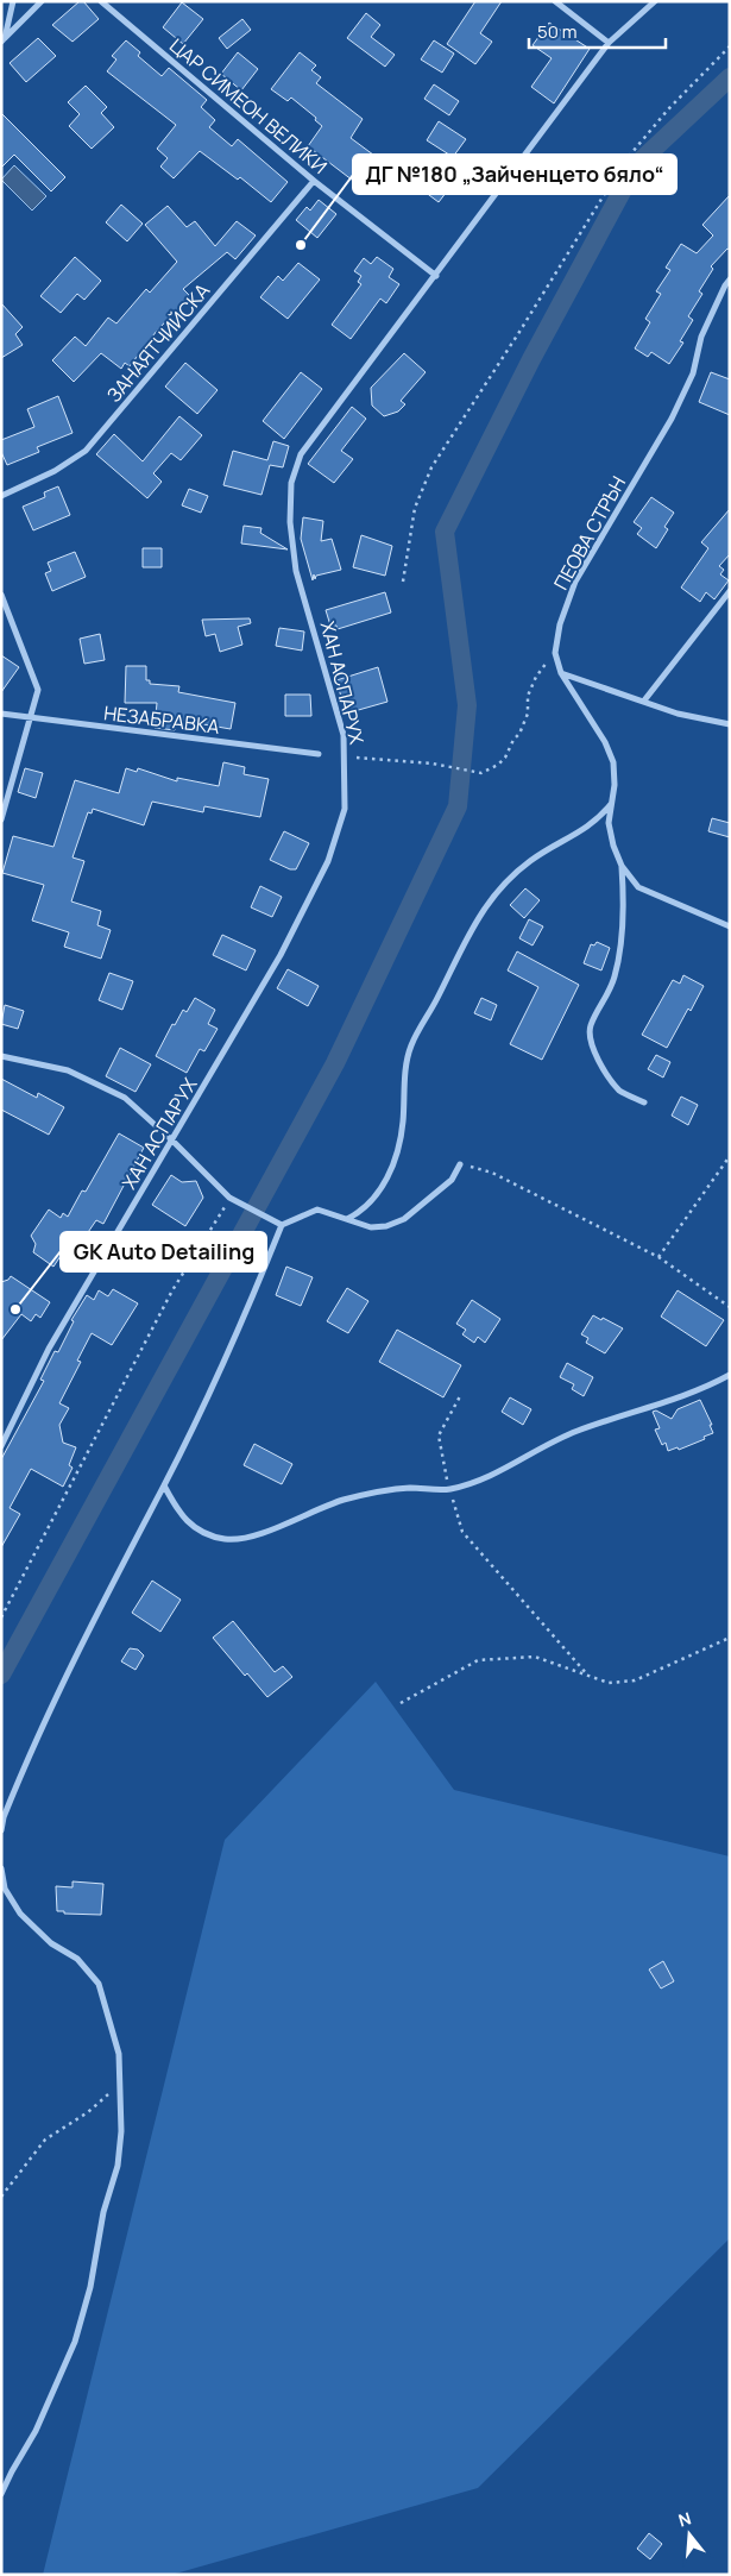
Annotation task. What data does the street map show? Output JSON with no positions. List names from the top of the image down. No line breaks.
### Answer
{"streets":{"street":["ЦАР СИМЕОН ВЕЛИКИ","ЗАНАЯТЧИЙСКА","ПЕОВА СТРЪН","ХАН АСПАРУХ","НЕЗАБРАВКА"]},"crossings":[["ЦАР СИМЕОН ВЕЛИКИ","ЗАНАЯТЧИЙСКА"],["ЦАР СИМЕОН ВЕЛИКИ","ХАН АСПАРУХ"]],"places":["ДГ №180 „Зайченцето бяло“","GK Auto Detailing"],"scale_bar":"50 m","north":"top"}
